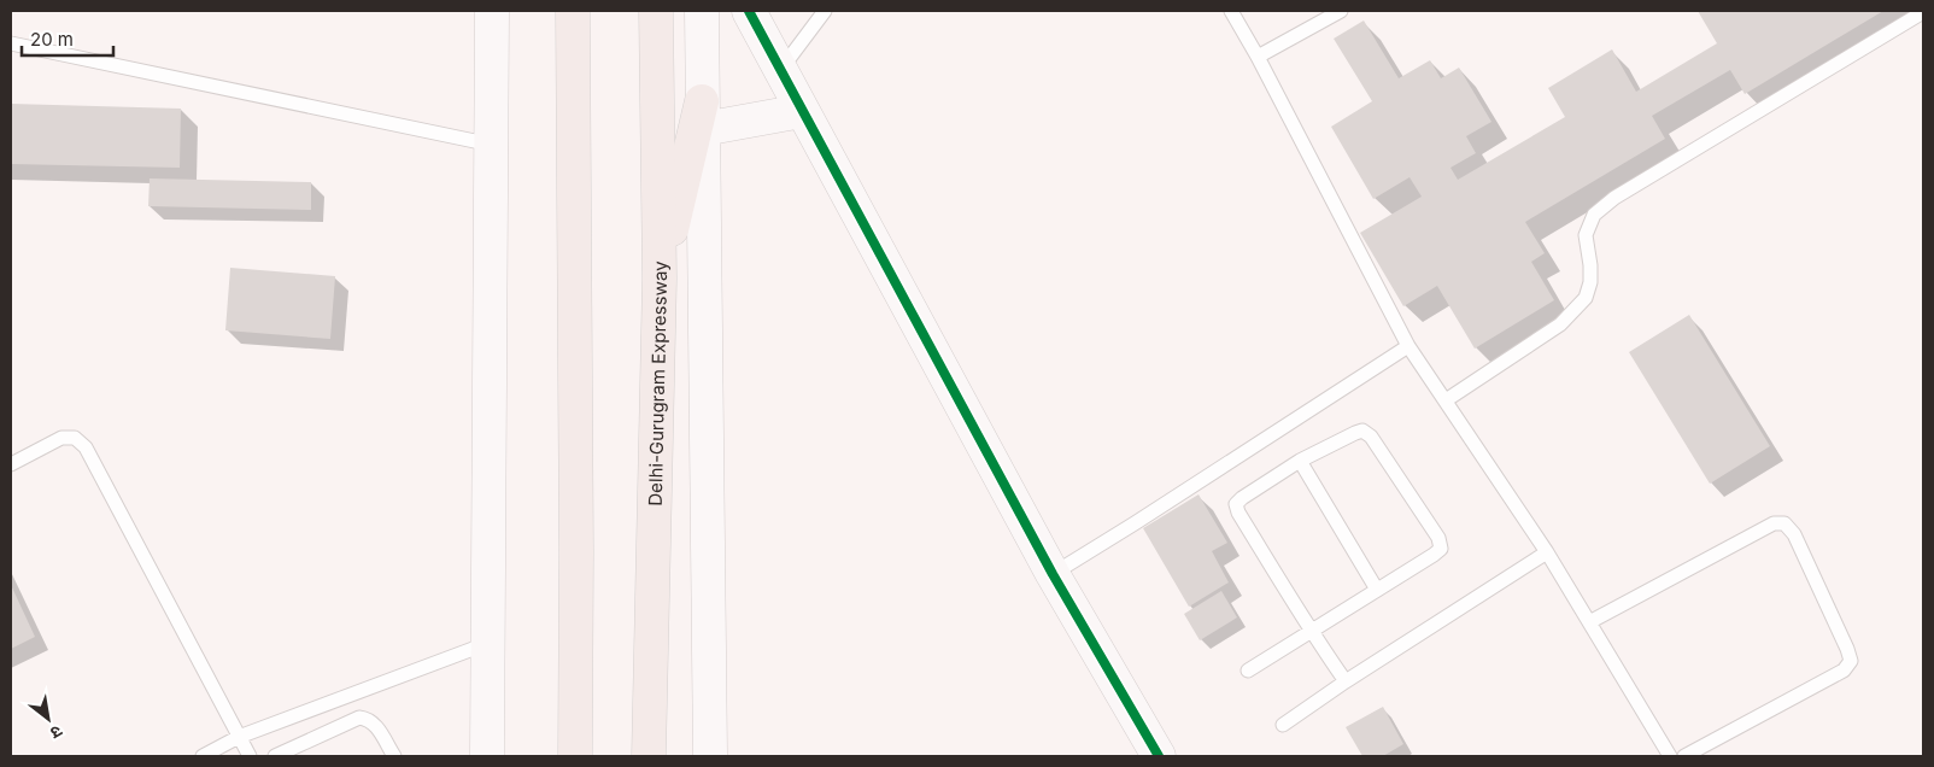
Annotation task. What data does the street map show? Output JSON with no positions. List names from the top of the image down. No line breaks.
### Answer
{"streets":{"highway":["Delhi-Gurugram Expressway"]},"scale_bar":"20 m","north":"bottom right"}
